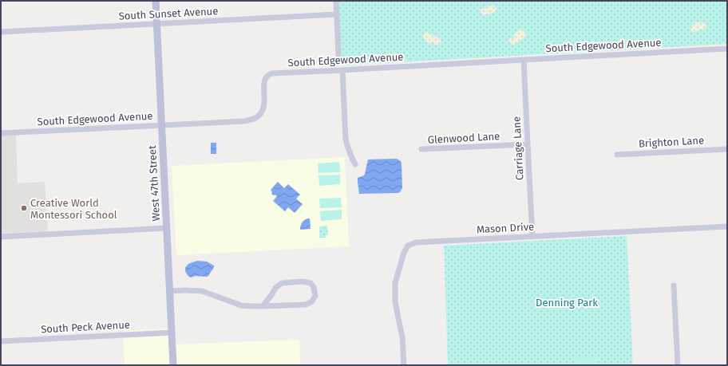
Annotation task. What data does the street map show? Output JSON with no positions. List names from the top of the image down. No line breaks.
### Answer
{"streets":{"main road":["West 47th Street"],"street":["South Sunset Avenue","South Edgewood Avenue","Glenwood Lane","Brighton Lane","Carriage Lane","Mason Drive","South Peck Avenue"]},"crossings":[["South Sunset Avenue","West 47th Street"],["South Edgewood Avenue","Carriage Lane"],["South Edgewood Avenue","West 47th Street"],["Glenwood Lane","Carriage Lane"],["Carriage Lane","Mason Drive"],["West 47th Street","South Peck Avenue"]],"parks":["Denning Park"],"places":["Creative World Montessori School"]}
